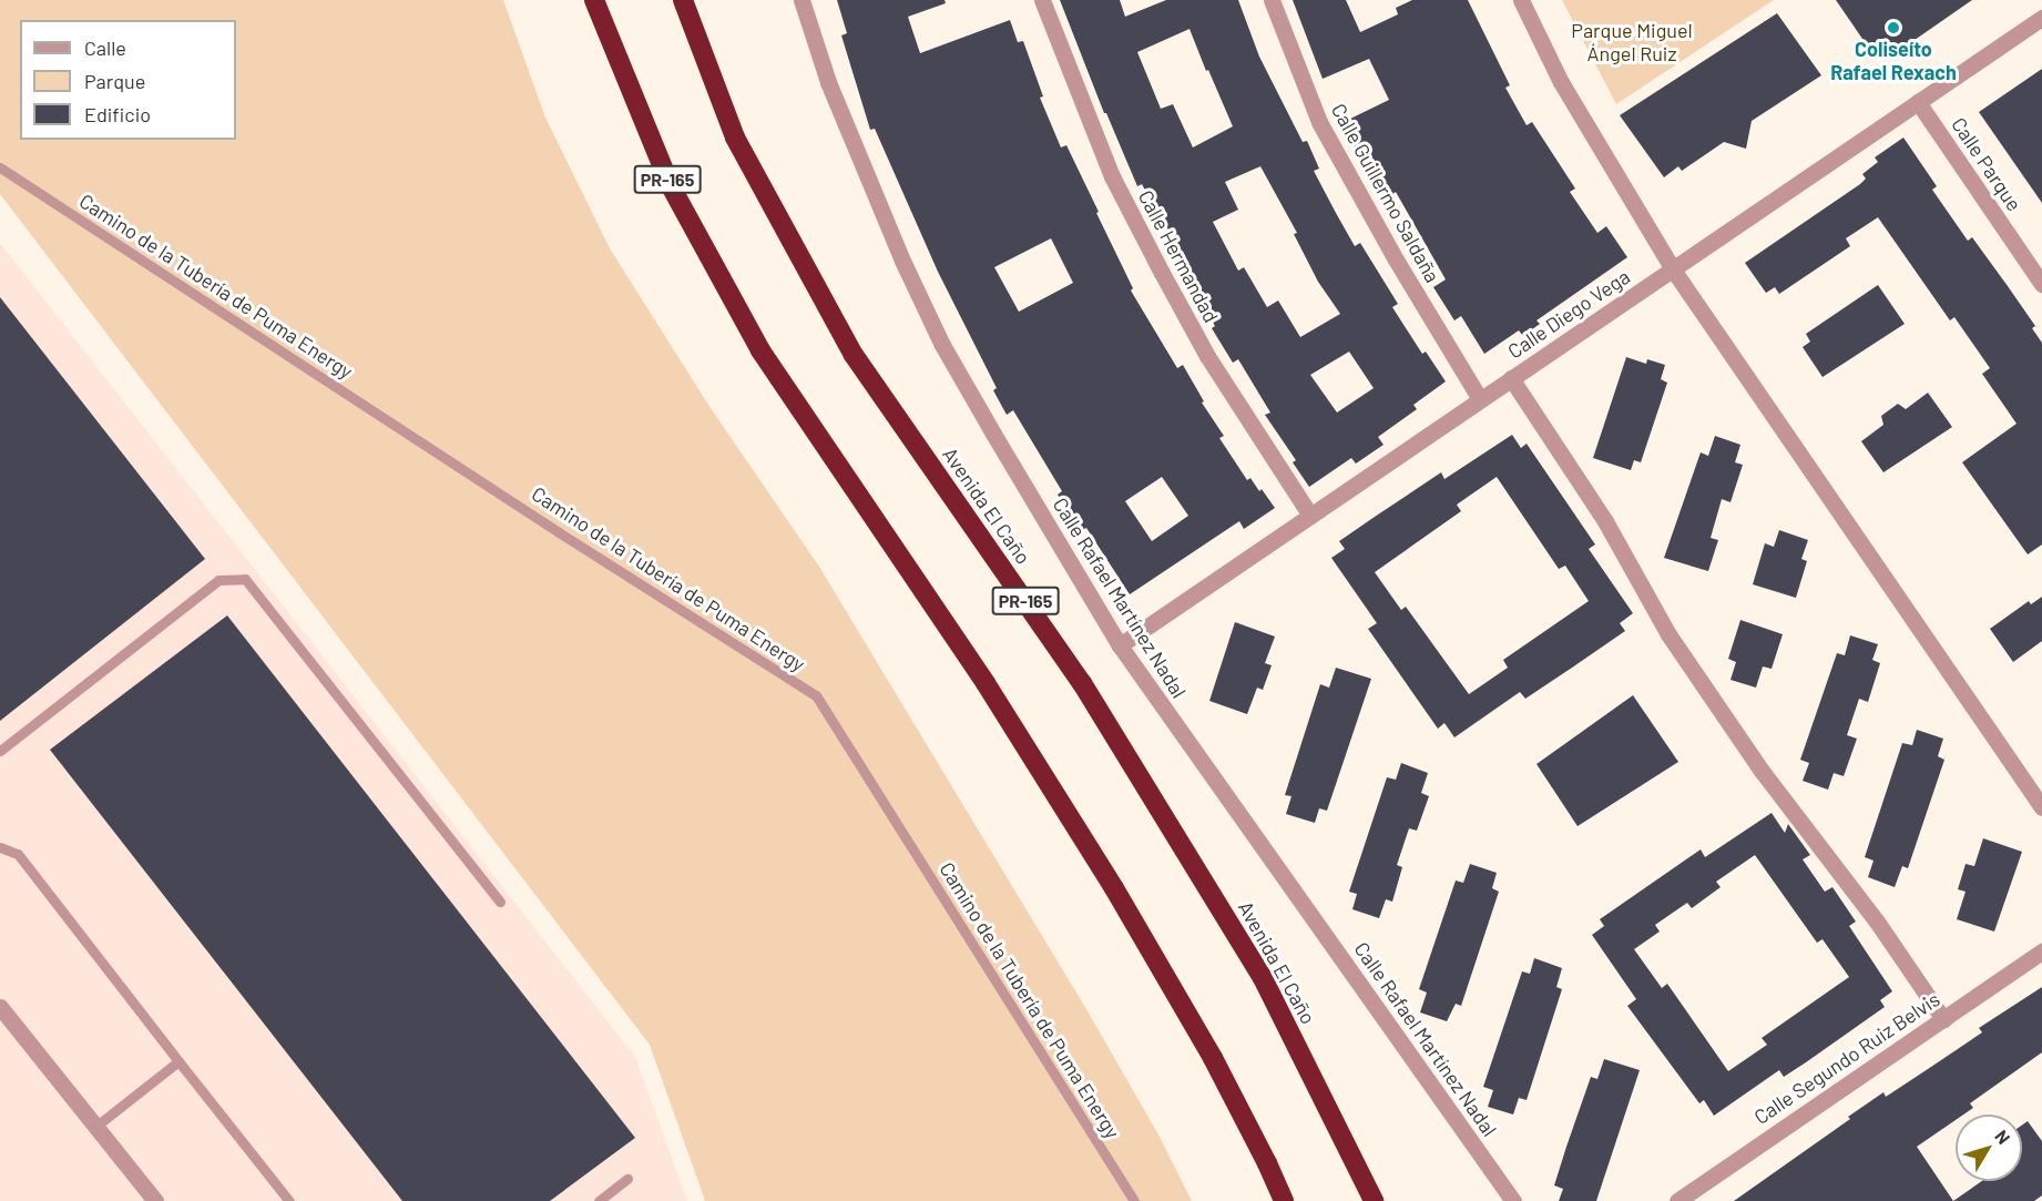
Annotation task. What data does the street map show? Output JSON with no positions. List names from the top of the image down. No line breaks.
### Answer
{"streets":{"highway":["PR-165","Avenida El Caño"],"street":["Calle Parque","Calle Guillermo Saldaña","Calle Hermandad","Calle Diego Vega","Calle Rafael Martínez Nadal","Calle Segundo Ruiz Belvis"],"lane":["Camino de la Tubería de Puma Energy"]},"crossings":[["Calle Parque","Calle Diego Vega"],["Calle Guillermo Saldaña","Calle Diego Vega"],["Calle Hermandad","Calle Diego Vega"],["Calle Diego Vega","Calle Rafael Martínez Nadal"]],"parks":["Parque Miguel Ángel Ruiz"],"places":["Coliseíto Rafael Rexach"],"legend":["Calle","Parque","Edificio"],"north":"top right"}
